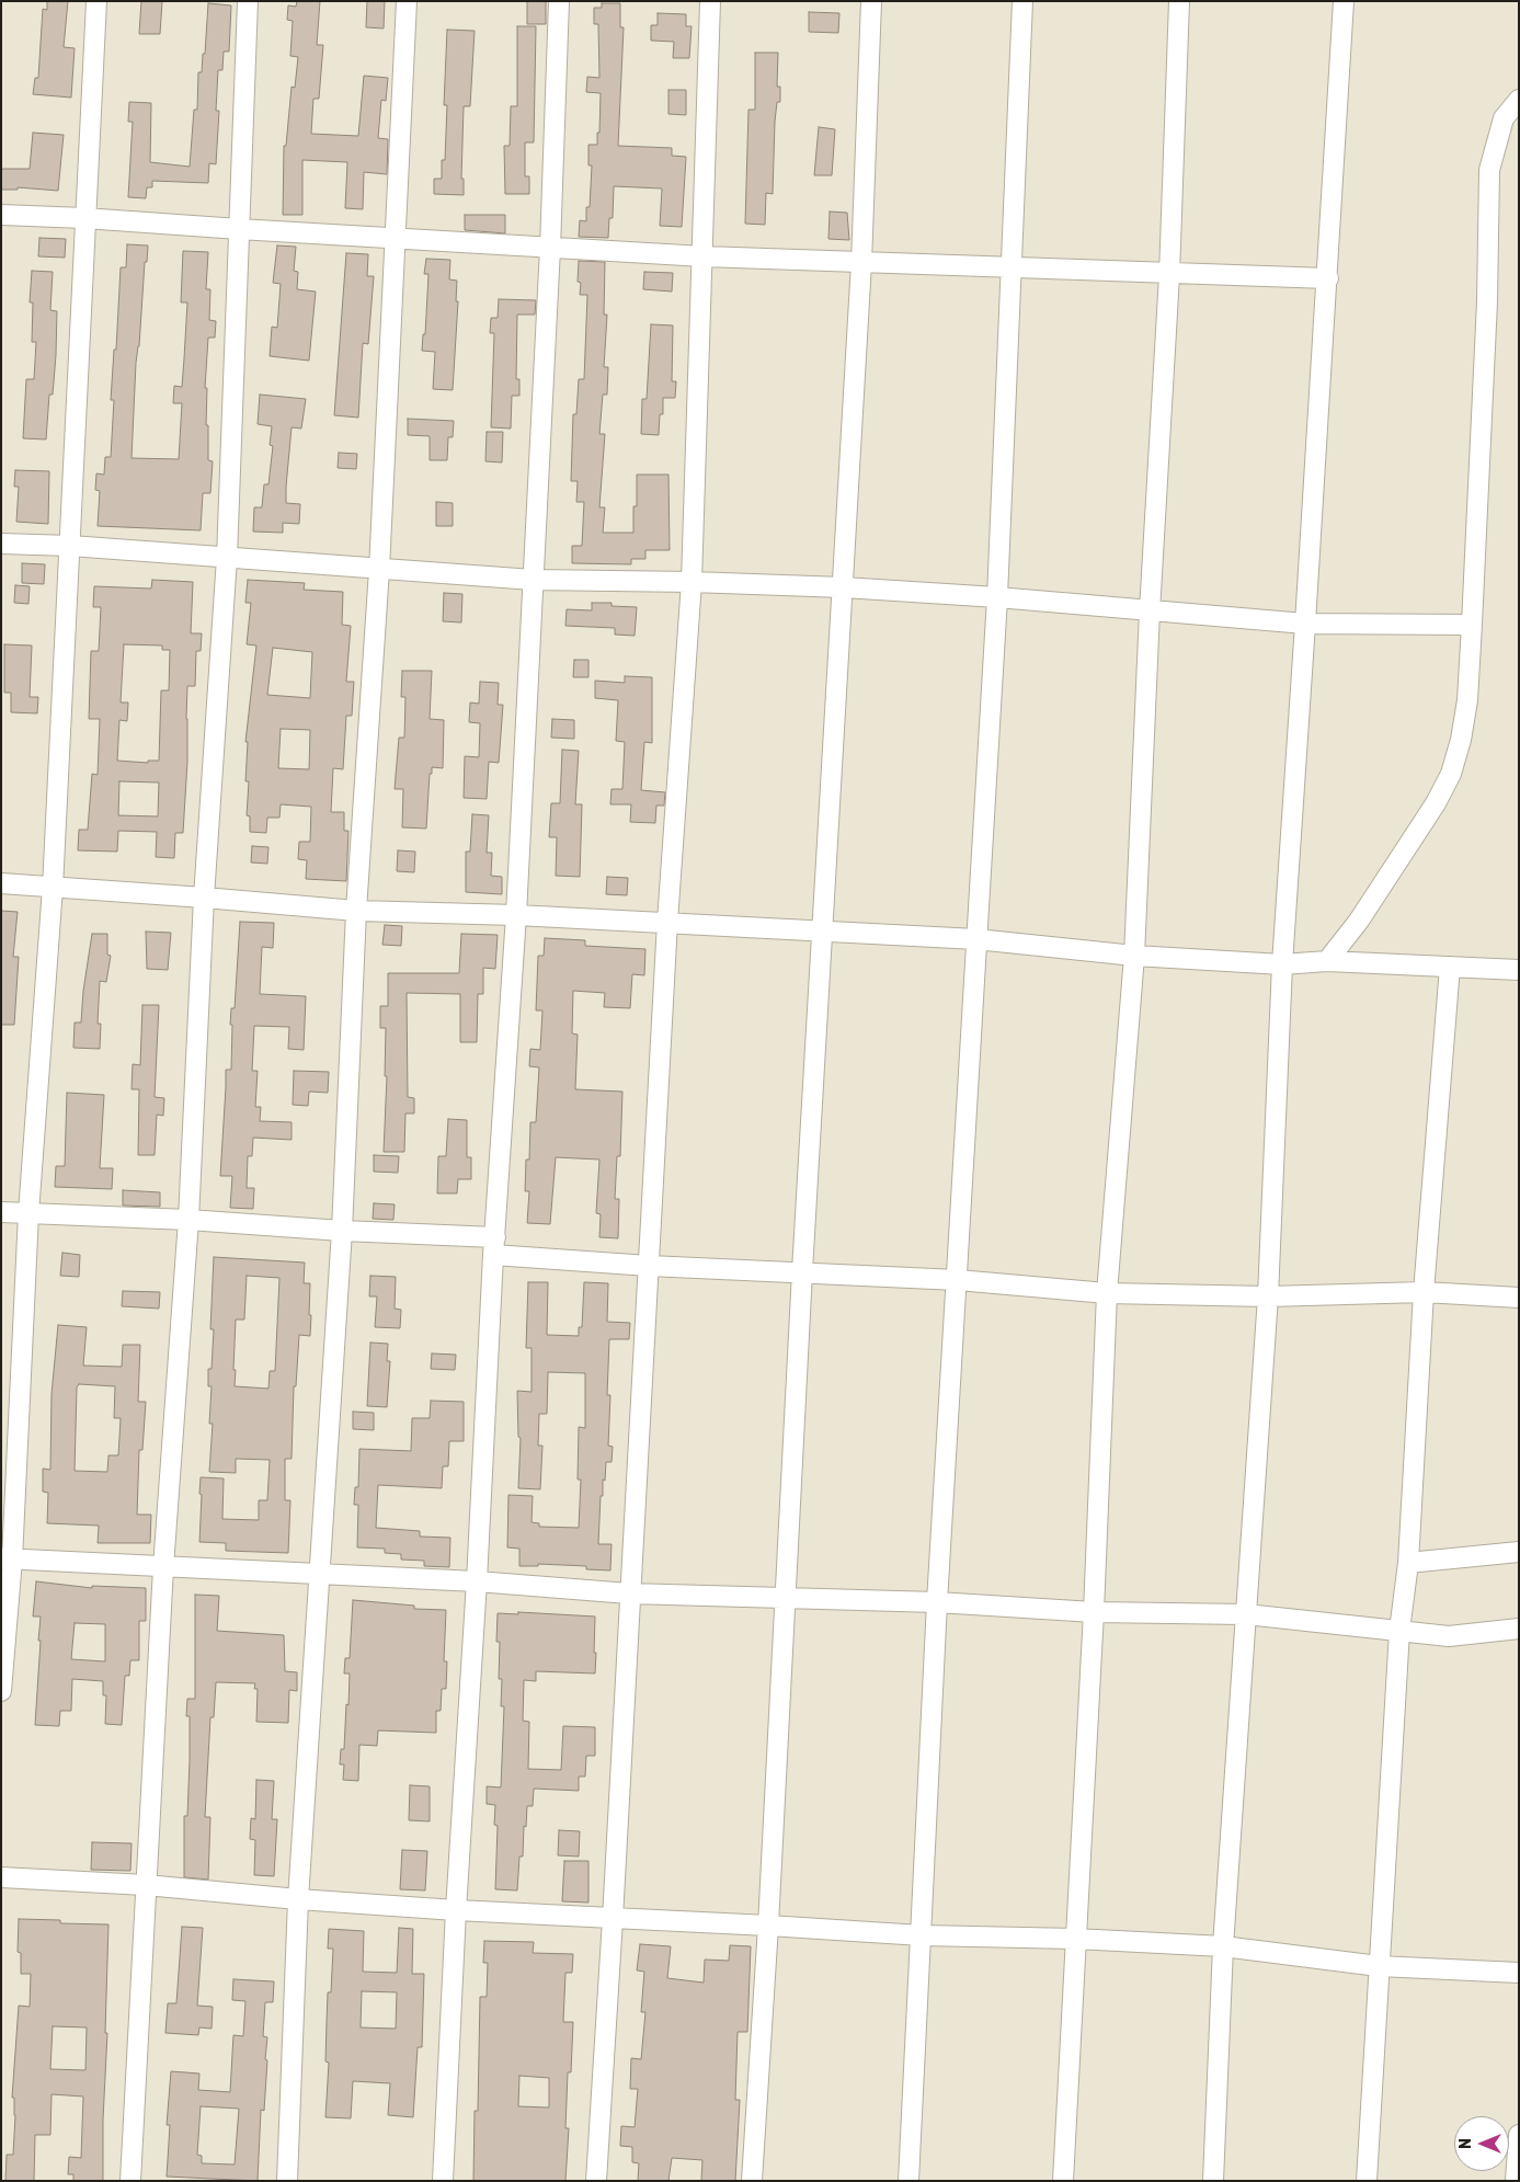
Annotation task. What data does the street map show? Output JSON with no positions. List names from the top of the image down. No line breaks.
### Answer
{"north":"left"}
